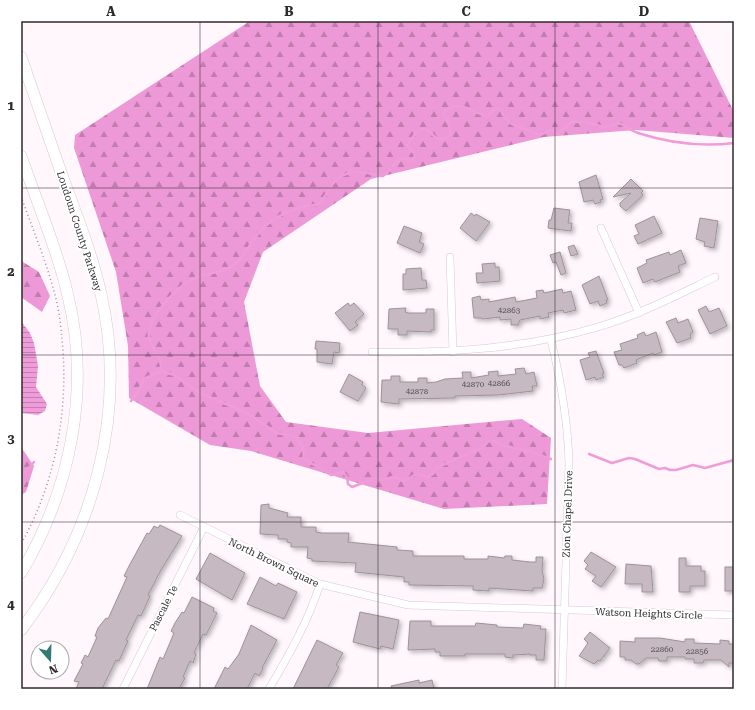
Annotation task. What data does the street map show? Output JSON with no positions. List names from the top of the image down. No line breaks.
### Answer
{"streets":{"main road":["Loudoun County Parkway"],"street":["Zion Chapel Drive","North Brown Square","Pascale Te","Watson Heights Circle"]},"crossings":[["Zion Chapel Drive","North Brown Square"],["Zion Chapel Drive","Watson Heights Circle"],["North Brown Square","Pascale Te"],["North Brown Square","Watson Heights Circle"]],"house_numbers":["42863","42866","42870","42878","22860","22856"],"north":"bottom","grid":{"columns":["A","B","C","D"],"rows":["1","2","3","4"]}}
